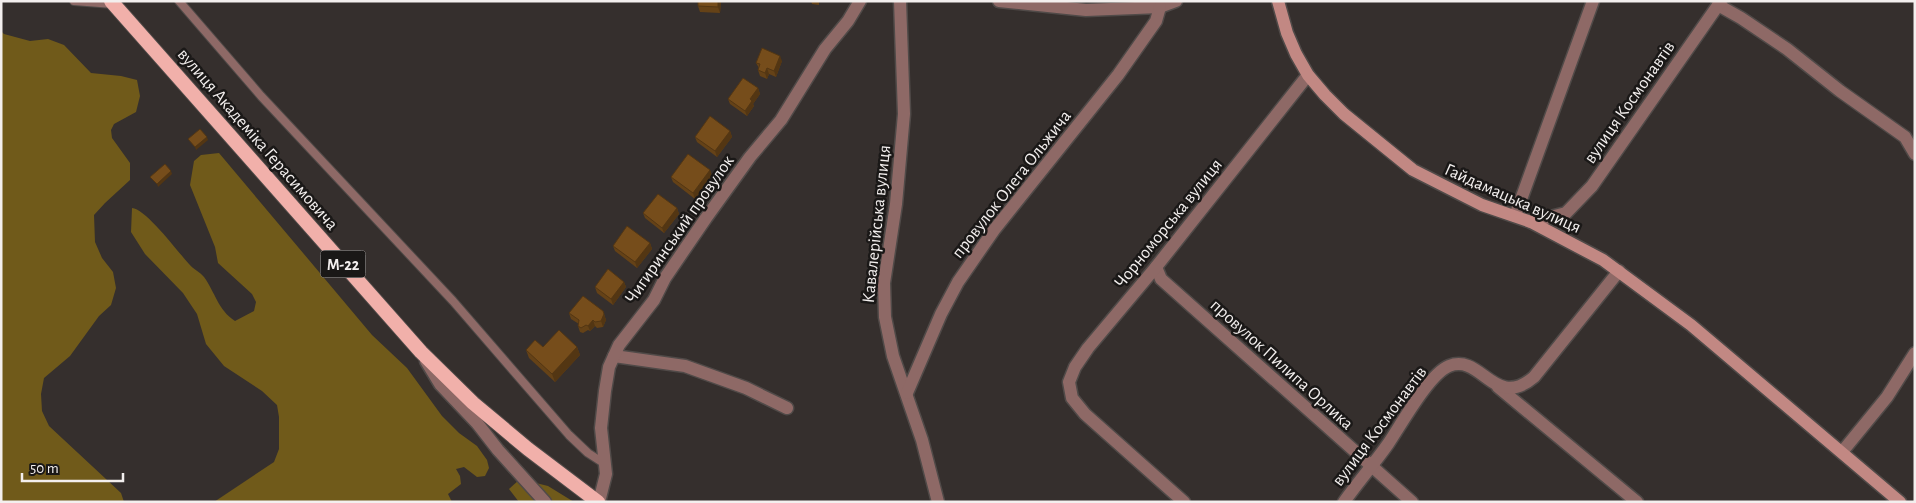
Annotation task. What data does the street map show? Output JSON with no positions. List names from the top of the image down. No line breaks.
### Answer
{"streets":{"highway":["вулиця Академіка Герасимовича","М-22"],"main road":["Гайдамацька вулиця"],"street":["вулиця Космонавтів","провулок Олега Ольжича","Чорноморська вулиця","Кавалерійська вулиця","Чигиринський провулок","провулок Пилипа Орлика"]},"crossings":[["вулиця Космонавтів","Гайдамацька вулиця"],["вулиця Космонавтів","провулок Пилипа Орлика"],["вулиця Академіка Герасимовича","Чигиринський провулок"],["провулок Олега Ольжича","Кавалерійська вулиця"],["Гайдамацька вулиця","Чорноморська вулиця"],["Чорноморська вулиця","провулок Пилипа Орлика"]],"scale_bar":"50 m"}
